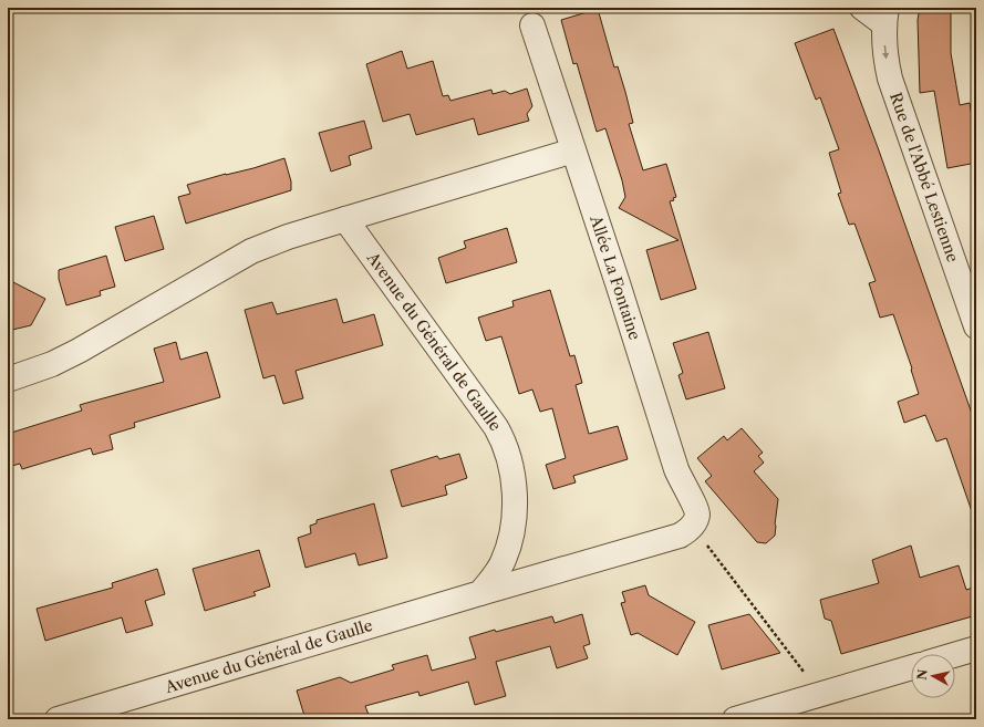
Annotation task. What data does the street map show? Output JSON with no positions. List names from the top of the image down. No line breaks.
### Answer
{"streets":{"street":["Rue de l'Abbé Lestienne","Allée La Fontaine","Avenue du Général de Gaulle"]},"crossings":[["Allée La Fontaine","Avenue du Général de Gaulle"]],"one_way":["Rue de l'Abbé Lestienne"],"north":"left"}
